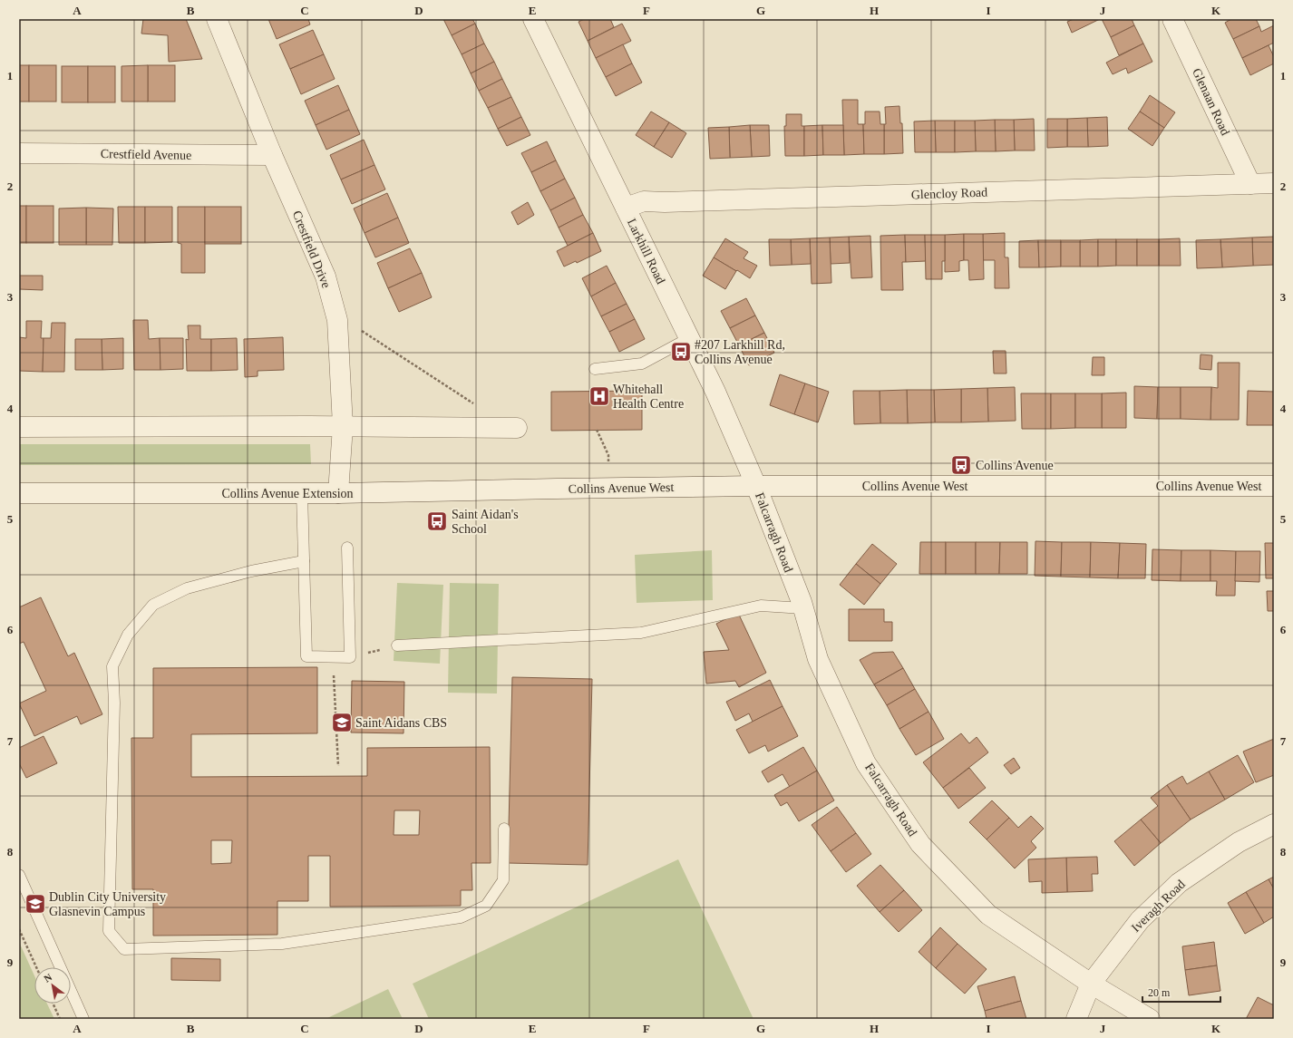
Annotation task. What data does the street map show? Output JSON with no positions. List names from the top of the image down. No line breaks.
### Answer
{"streets":{"street":["Glenaan Road","Crestfield Avenue","Glencloy Road","Crestfield Drive","Larkhill Road","Collins Avenue West","Collins Avenue Extension","Falcarragh Road","Iveragh Road"]},"crossings":[["Glenaan Road","Glencloy Road"],["Crestfield Avenue","Crestfield Drive"],["Glencloy Road","Larkhill Road"],["Crestfield Drive","Collins Avenue Extension"],["Larkhill Road","Collins Avenue West"],["Larkhill Road","Falcarragh Road"],["Collins Avenue West","Collins Avenue Extension"],["Collins Avenue West","Falcarragh Road"],["Falcarragh Road","Iveragh Road"]],"places":{"bus stop":["#207 Larkhill Rd, Collins Avenue","Collins Avenue","Saint Aidan's School"],"hospital":["Whitehall Health Centre"],"school or university":["Saint Aidans CBS","Dublin City University Glasnevin Campus"]},"scale_bar":"20 m","north":"top left","grid":{"columns":["A","B","C","D","E","F","G","H","I","J","K"],"rows":["1","2","3","4","5","6","7","8","9"]}}
